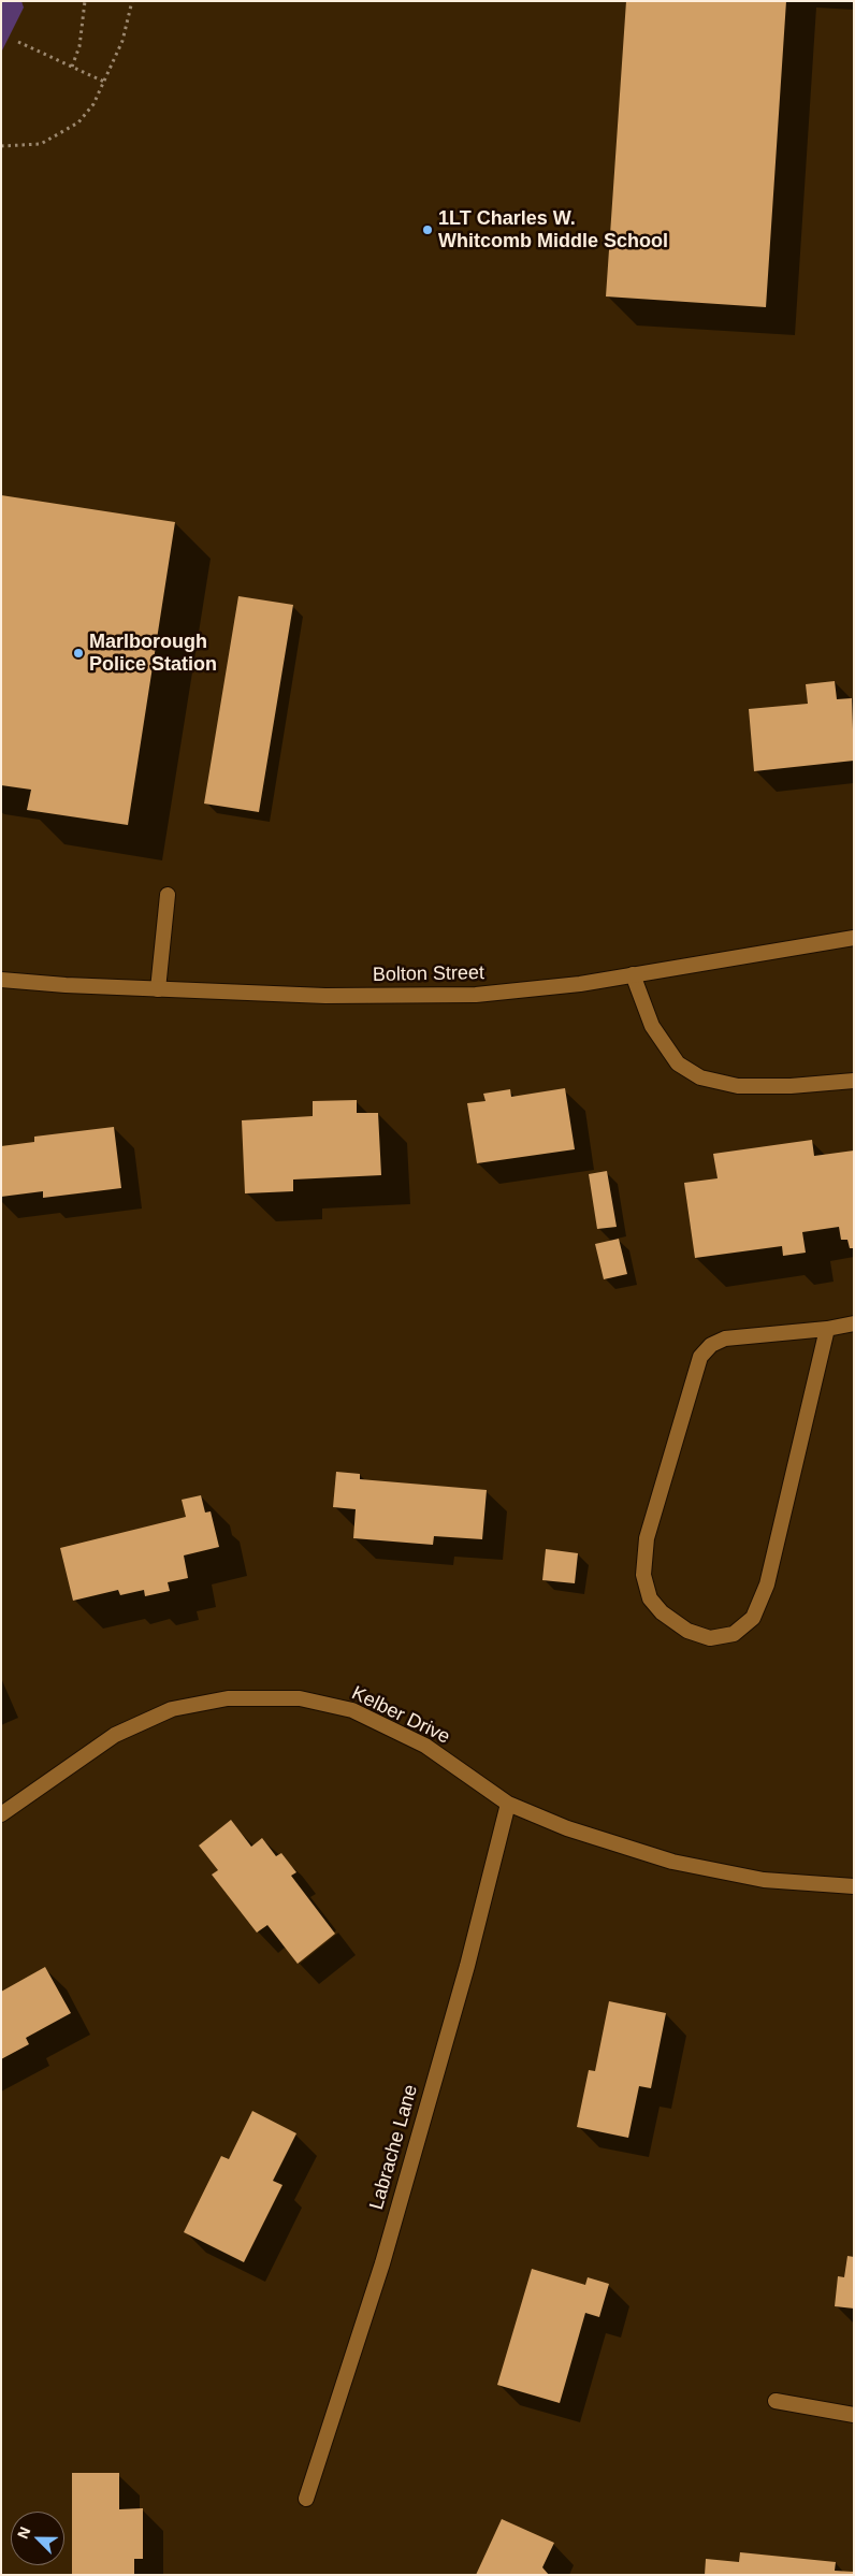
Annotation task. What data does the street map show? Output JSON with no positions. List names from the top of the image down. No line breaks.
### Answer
{"streets":{"street":["Bolton Street","Kelber Drive","Labrache Lane"]},"crossings":[["Kelber Drive","Labrache Lane"]],"places":["1LT Charles W. Whitcomb Middle School","Marlborough Police Station"],"north":"top left"}
